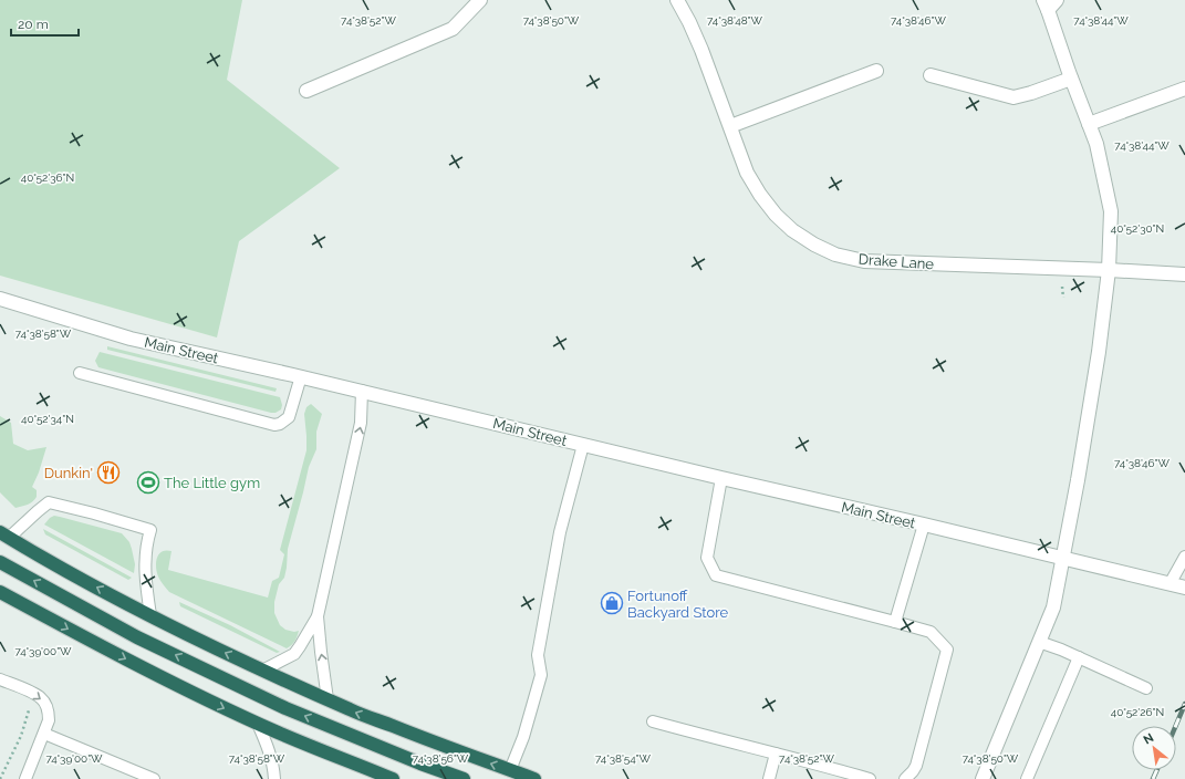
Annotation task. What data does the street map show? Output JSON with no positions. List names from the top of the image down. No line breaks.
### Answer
{"streets":{"street":["Drake Lane","Main Street"]},"places":{"restaurant":["Dunkin'"],"sports":["The Little gym"],"shop":["Fortunoff Backyard Store"]},"scale_bar":"20 m","north":"top left","coordinates":["74°38'52\"W","74°38'50\"W","74°38'48\"W","74°38'46\"W","74°38'44\"W","40°52'36\"N","40°52'30\"N","74°38'58\"W","40°52'34\"N","74°39'00\"W","40°52'26\"N","74°38'56\"W","74°38'54\"W"]}
